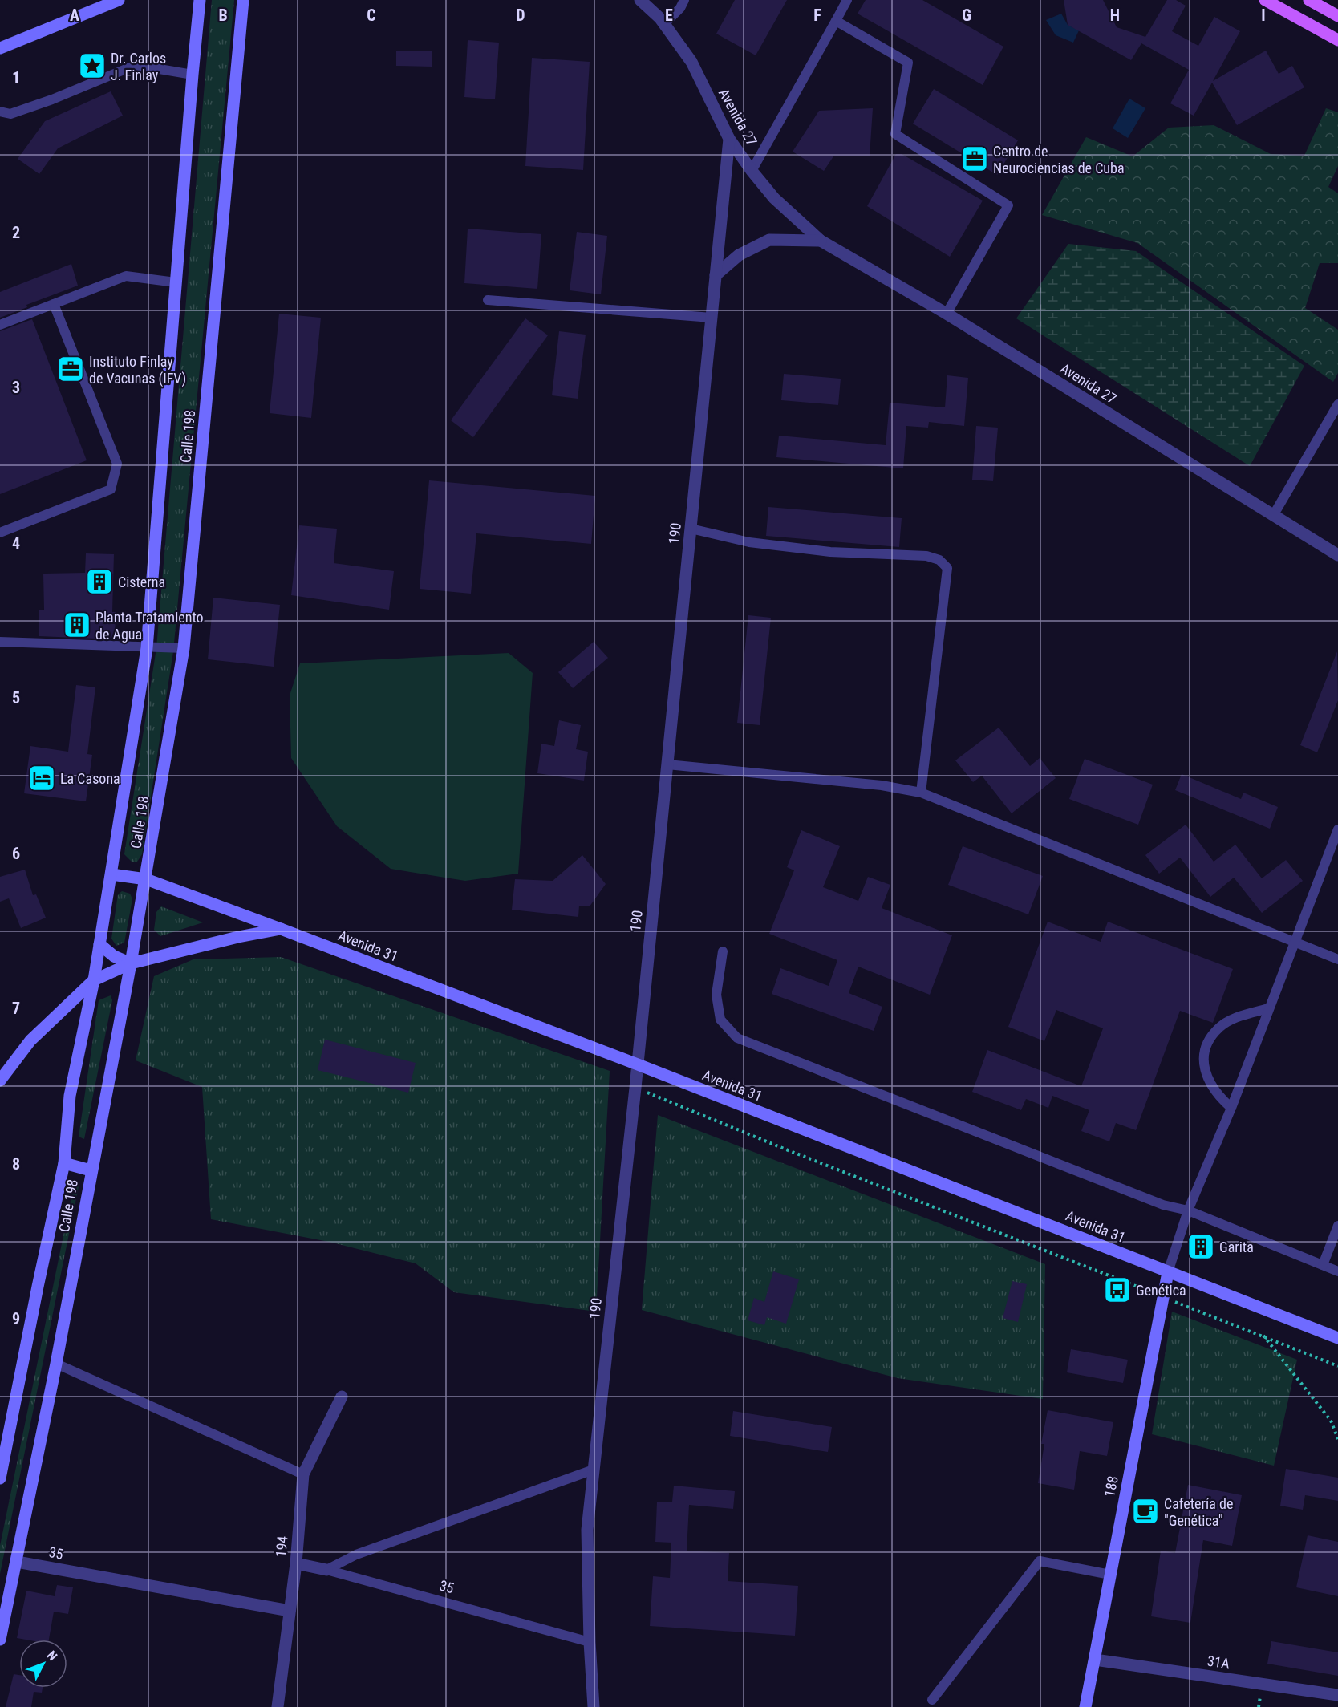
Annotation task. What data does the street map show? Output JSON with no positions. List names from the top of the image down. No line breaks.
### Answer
{"streets":{"main road":["Calle 198","Avenida 31","188"],"street":["Avenida 27","190","194","35","31A"]},"crossings":[["Avenida 27","190"],["Calle 198","Avenida 31"],["Calle 198","35"],["190","Avenida 31"],["190","35"],["Avenida 31","188"],["188","31A"],["194","35"]],"places":{"place":["Dr. Carlos J. Finlay"],"office":["Centro de Neurociencias de Cuba","Instituto Finlay de Vacunas (IFV)"],"building":["Cisterna","Planta Tratamiento de Agua","Garita"],"hotel":["La Casona"],"bus stop":["Genética"],"cafe":["Cafetería de \"Genética\""]},"north":"top right","grid":{"columns":["A","B","C","D","E","F","G","H","I"],"rows":["1","2","3","4","5","6","7","8","9"]}}
